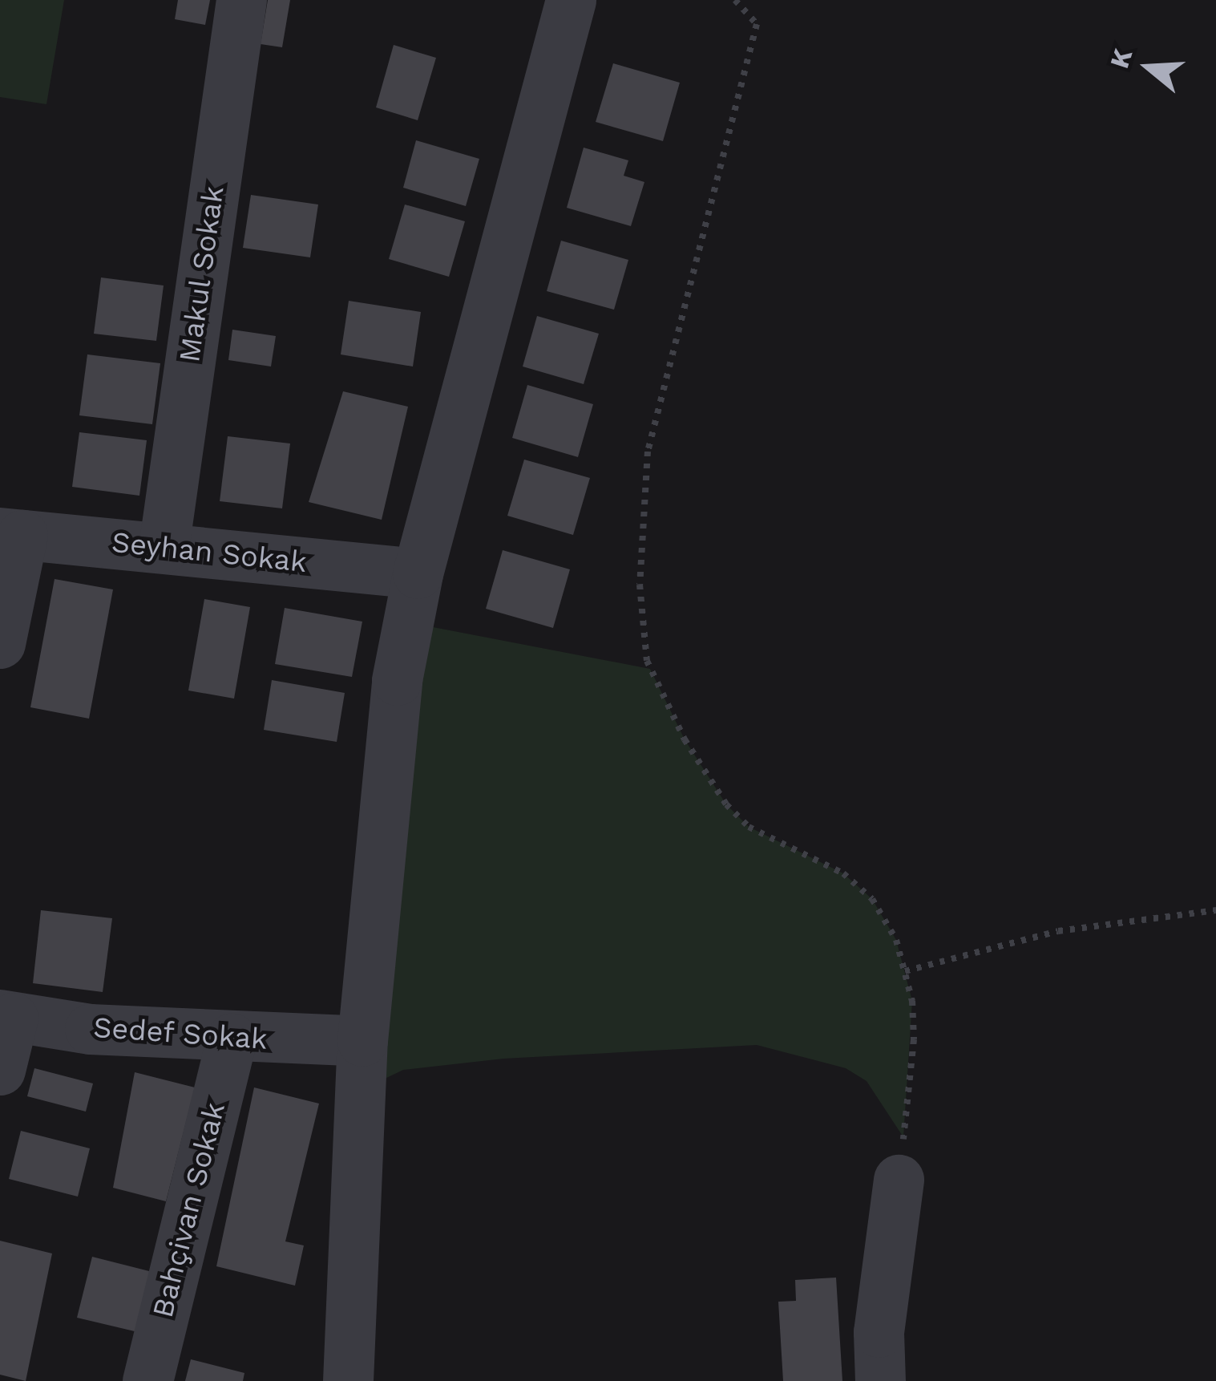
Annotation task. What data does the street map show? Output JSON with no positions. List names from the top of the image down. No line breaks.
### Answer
{"streets":{"street":["Makul Sokak","Seyhan Sokak","Sedef Sokak","Bahçivan Sokak"]},"crossings":[["Makul Sokak","Seyhan Sokak"],["Sedef Sokak","Bahçivan Sokak"]],"north":"left"}
